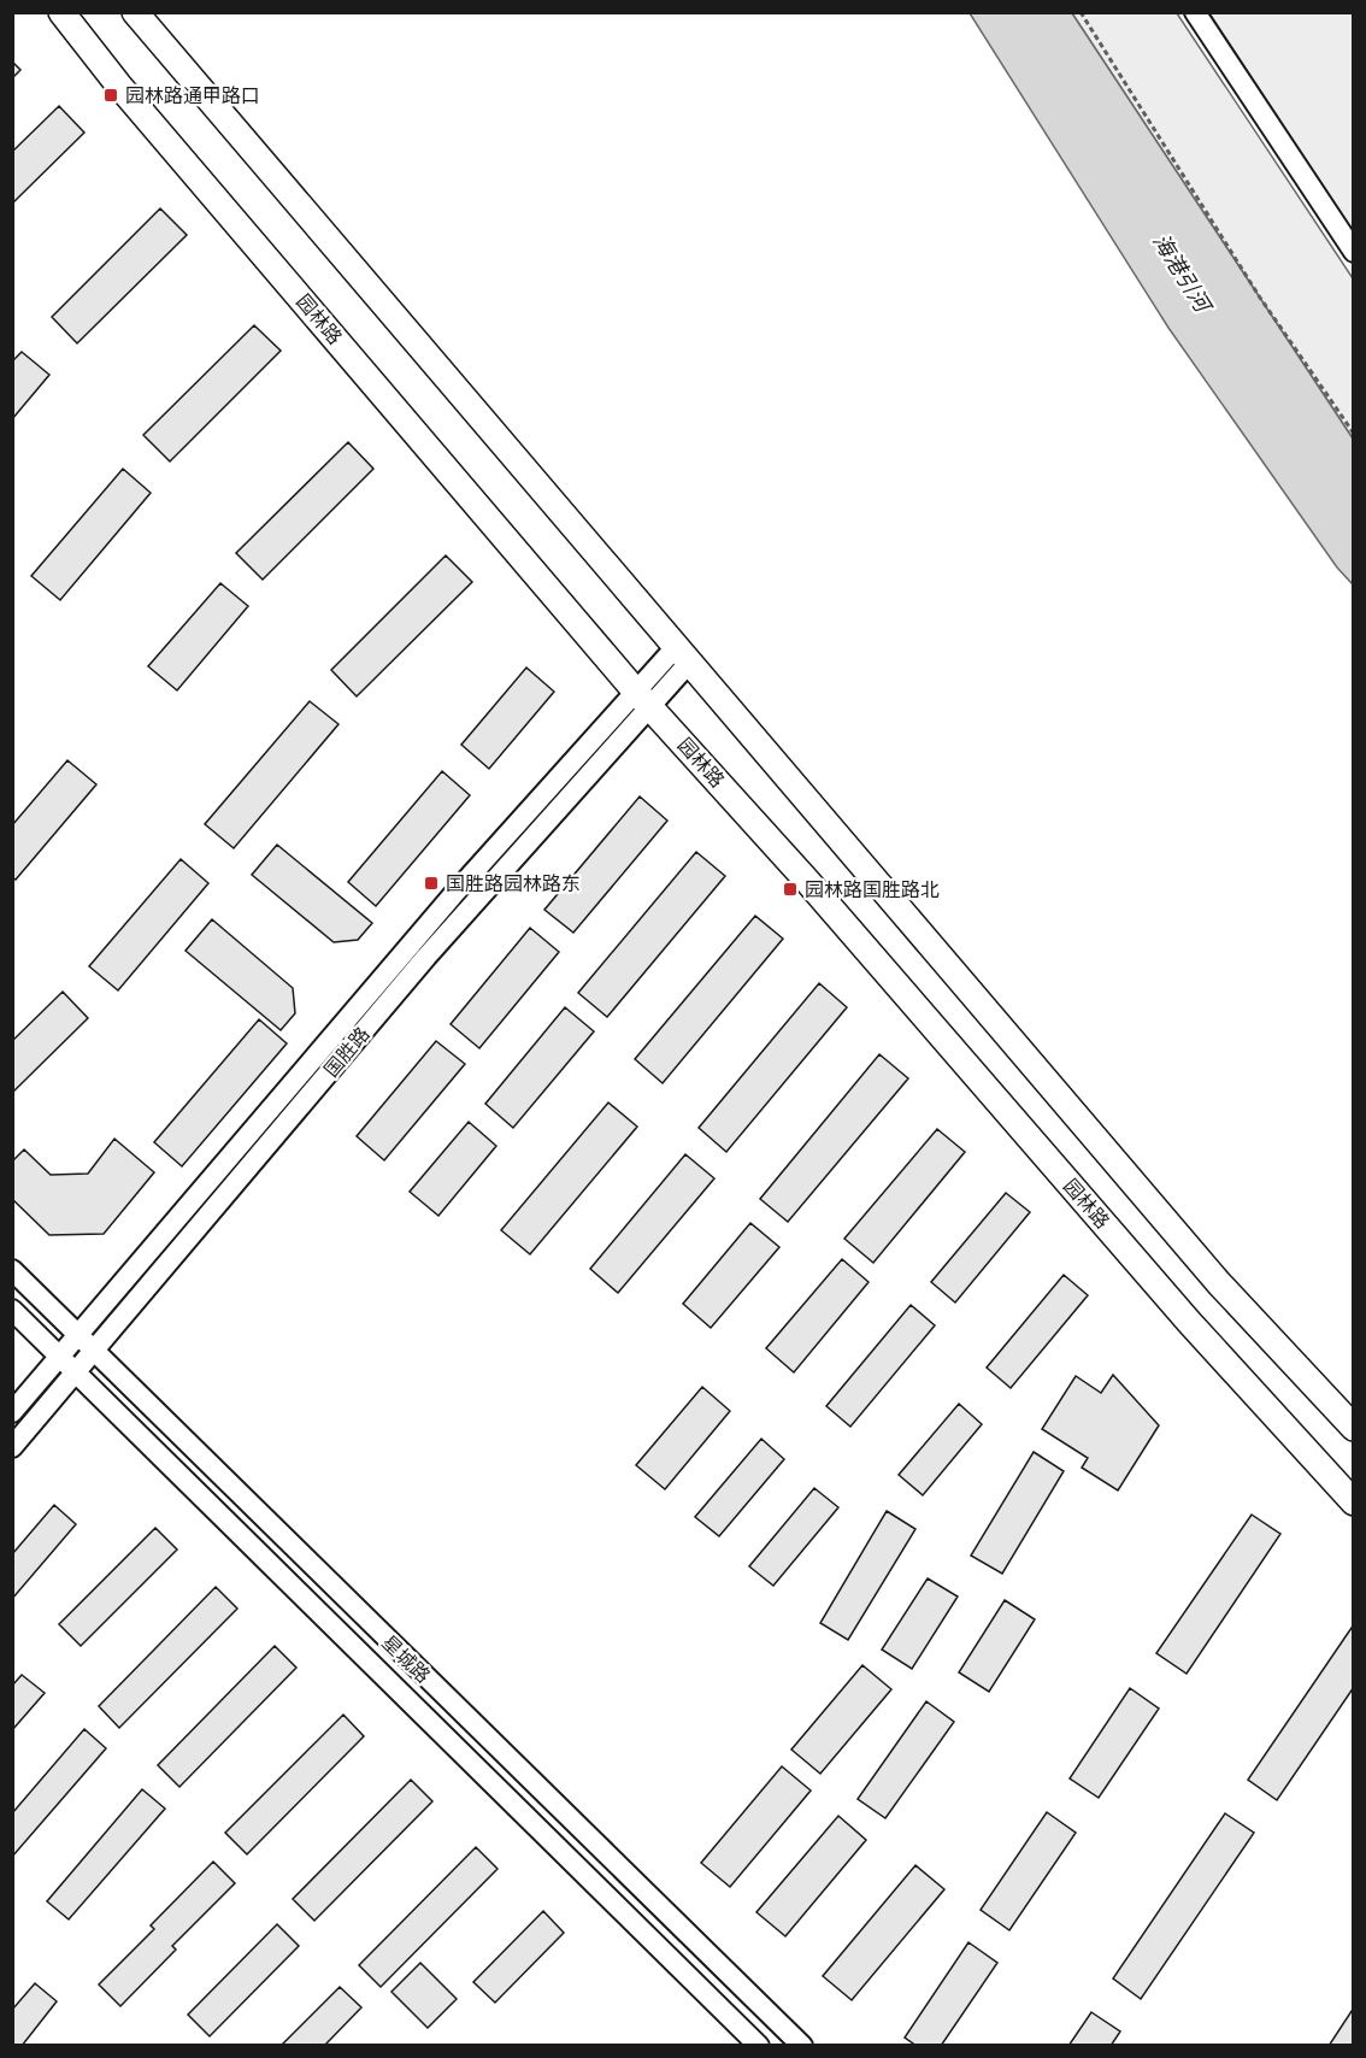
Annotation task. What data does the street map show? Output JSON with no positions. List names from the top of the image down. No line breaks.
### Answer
{"streets":{"main road":["园林路"],"street":["国胜路","星城路"]},"crossings":[["园林路","国胜路"],["国胜路","星城路"]],"water":["海港引河"],"places":{"transit":["园林路通甲路口","国胜路园林路东","园林路国胜路北"]}}
